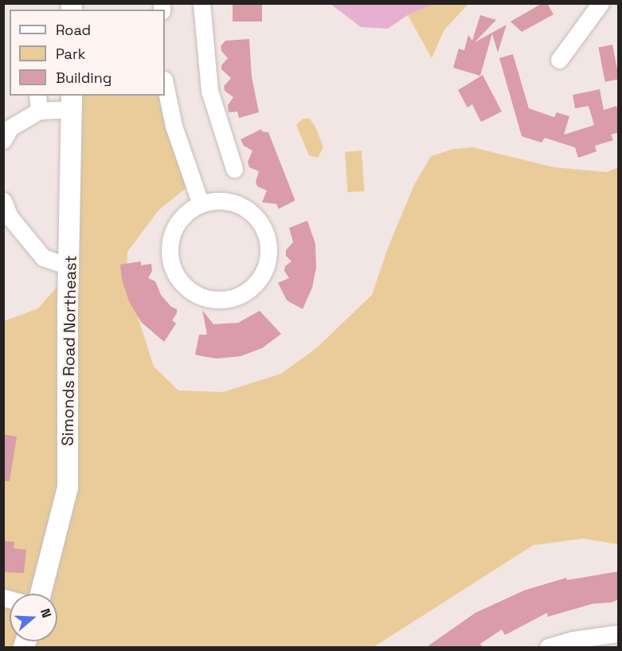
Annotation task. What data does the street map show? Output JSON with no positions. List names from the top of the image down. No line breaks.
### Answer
{"streets":{"main road":["Simonds Road Northeast"]},"legend":["Road","Park","Building"],"north":"right"}
